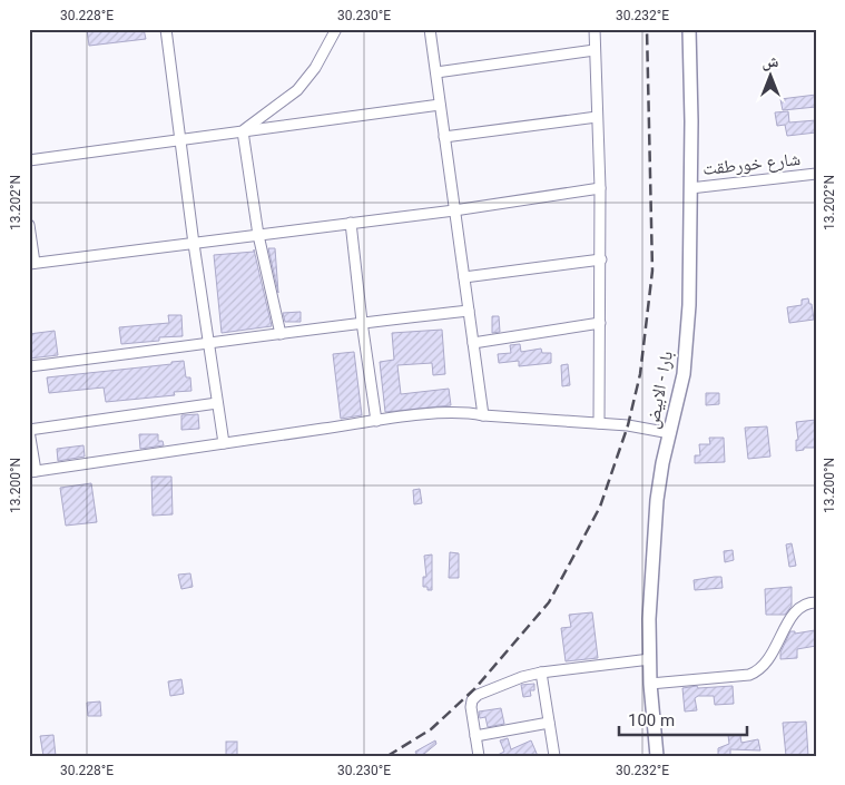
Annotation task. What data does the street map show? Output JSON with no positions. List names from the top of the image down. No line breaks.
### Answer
{"streets":{"main road":["بارا - الابيض"],"street":["شارع خورطقت"]},"crossings":[["شارع خورطقت","بارا - الابيض"]],"scale_bar":"100 m","north":"top","coordinates":["30.228°E","30.230°E","30.232°E","13.202°N","13.200°N"]}
